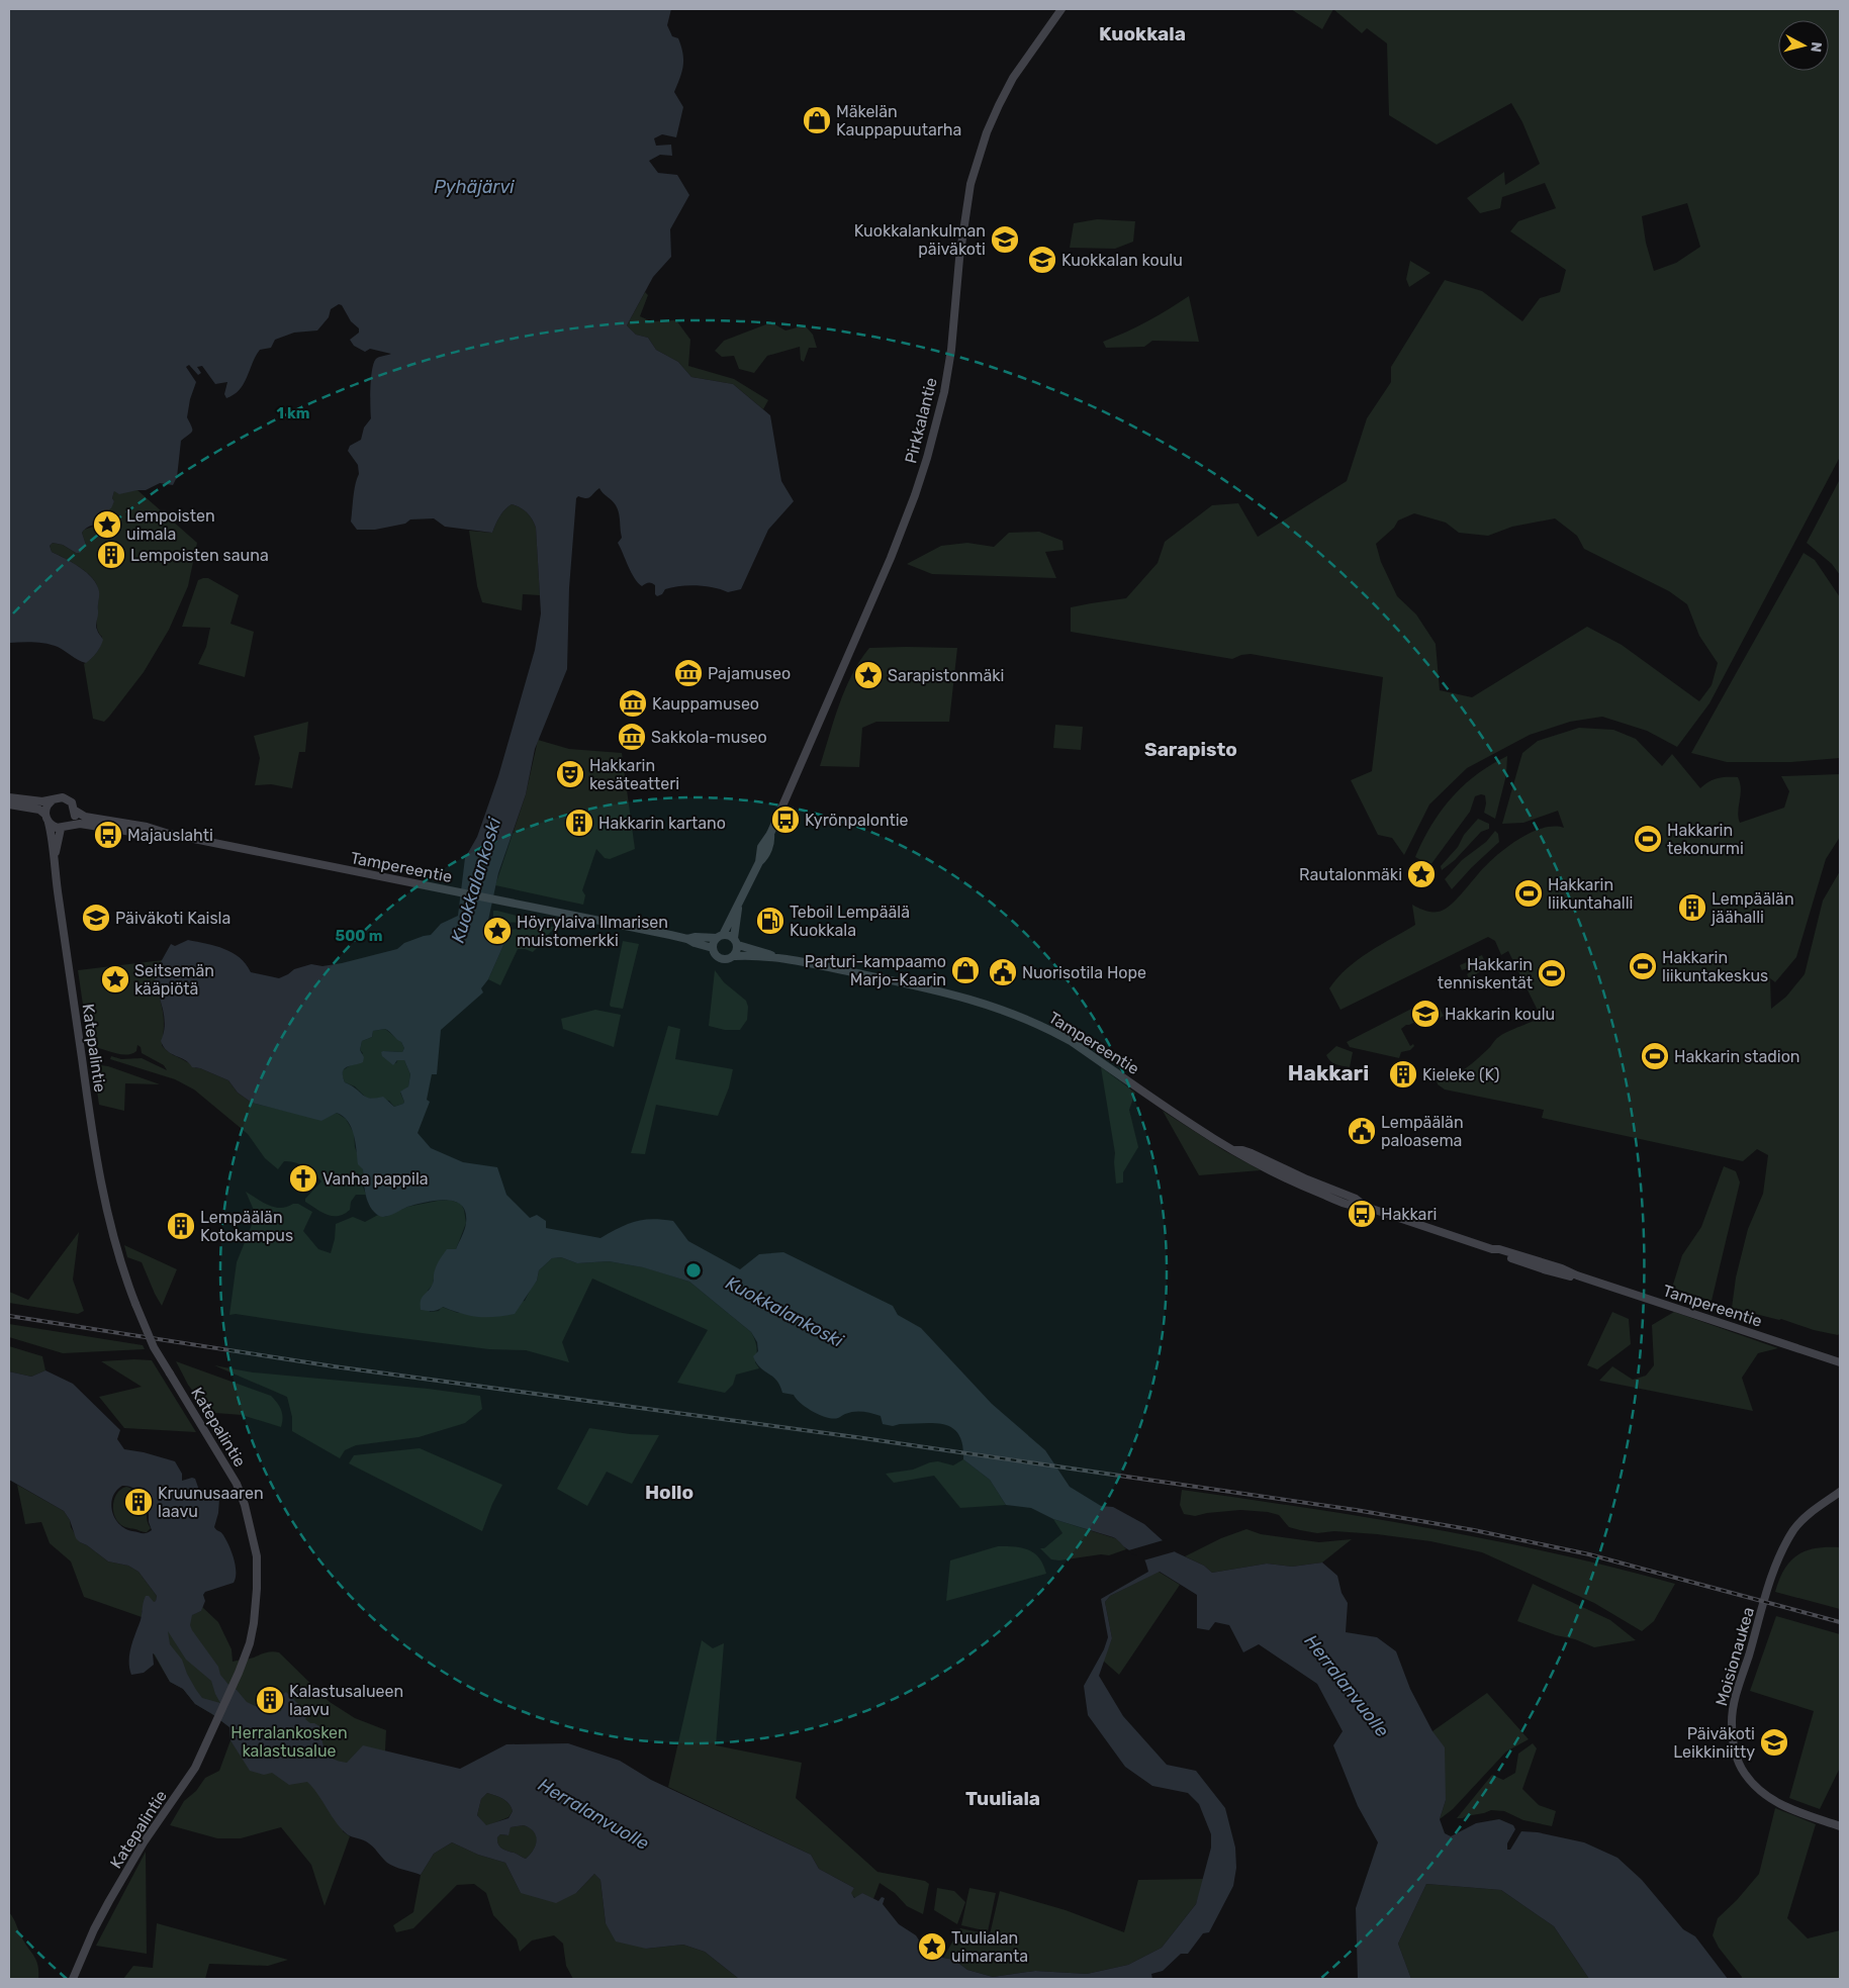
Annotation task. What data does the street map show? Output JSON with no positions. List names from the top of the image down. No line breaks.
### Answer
{"streets":{"street":["Pirkkalantie","Tampereentie","Katepalintie","Moisionaukea"]},"crossings":[["Pirkkalantie","Tampereentie"],["Tampereentie","Katepalintie"]],"districts":["Kuokkala","Sarapisto","Hakkari","Hollo","Tuuliala"],"water":["Pyhäjärvi","Kuokkalankoski","Herralanvuolle"],"parks":["Herralankosken kalastusalue"],"places":{"shop":["Mäkelän Kauppapuutarha","Parturi-kampaamo Marjo-Kaarin"],"school or university":["Kuokkalankulman päiväkoti","Kuokkalan koulu","Päiväkoti Kaisla","Hakkarin koulu","Päiväkoti Leikkiniitty"],"place":["Lempoisten uimala","Sarapistonmäki","Rautalonmäki","Höyrylaiva Ilmarisen muistomerkki","Seitsemän kääpiötä","Tuulialan uimaranta"],"building":["Lempoisten sauna","Hakkarin kartano","Lempäälän jäähalli","Kieleke (K)","Lempäälän Kotokampus","Kruunusaaren laavu","Kalastusalueen laavu"],"museum":["Pajamuseo","Kauppamuseo","Sakkola-museo"],"theatre":["Hakkarin kesäteatteri"],"bus stop":["Kyrönpalontie","Majauslahti","Hakkari"],"sports":["Hakkarin tekonurmi","Hakkarin liikuntahalli","Hakkarin liikuntakeskus","Hakkarin tenniskentät","Hakkarin stadion"],"fuel station":["Teboil Lempäälä Kuokkala"],"public building":["Nuorisotila Hope","Lempäälän paloasema"],"church":["Vanha pappila"]},"north":"right","rings":["1 km","500 m"]}
